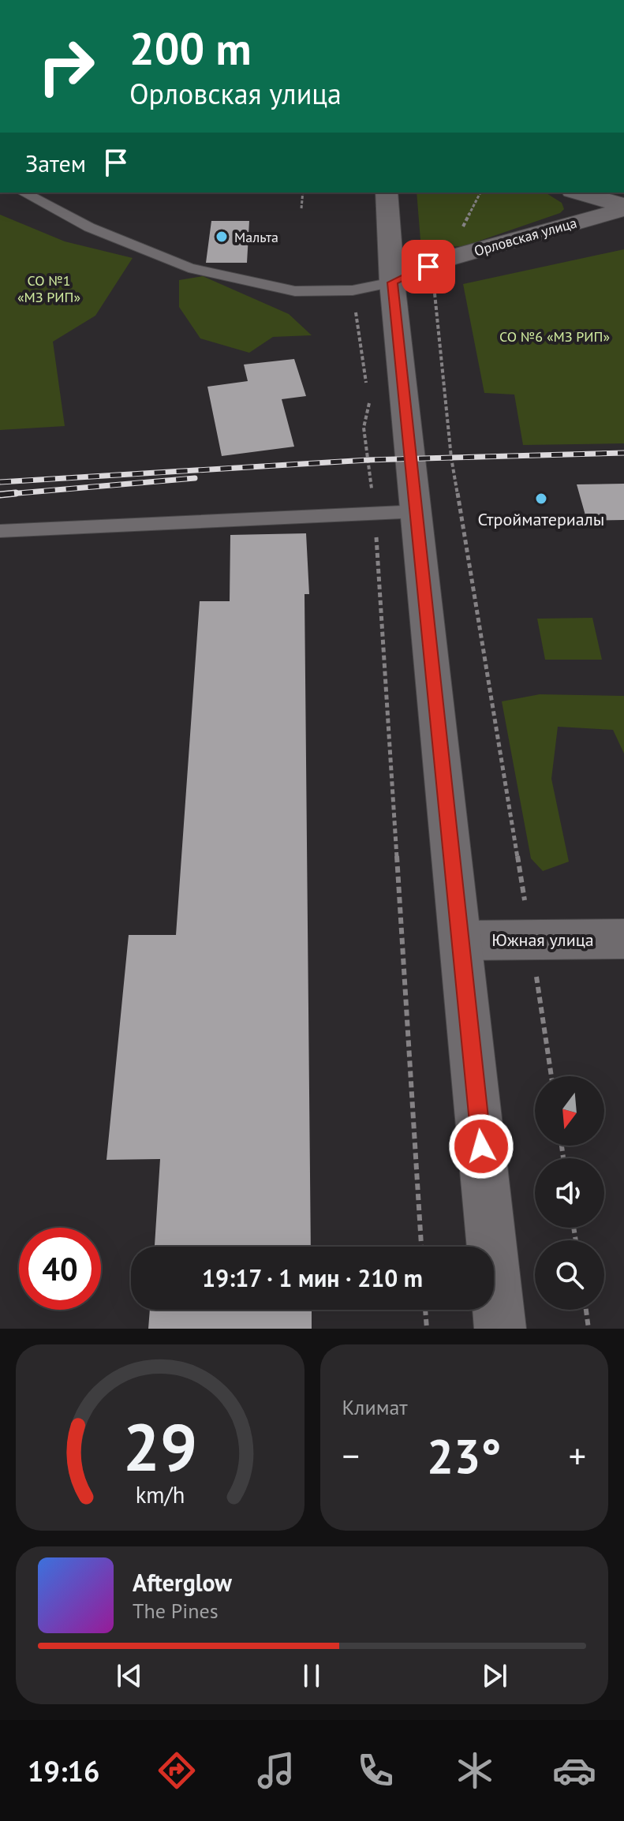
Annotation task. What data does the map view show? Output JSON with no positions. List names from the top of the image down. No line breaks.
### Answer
{"streets":{"street":["Орловская улица","Южная улица"]},"parks":["СО №1 «МЗ РИП»","СО №6 «МЗ РИП»"],"places":["Мальта","Стройматериалы"],"north":"bottom","page":{"turn":["200 m","Орловская улица"],"then":"Затем","limit":"40","trip":"19:17 · 1 мин · 210 m","tile":"Климат","heat":["−","23°","+"],"song":["Afterglow","The Pines"],"tabs":"19:16","gauge":["29","km/h"]}}
